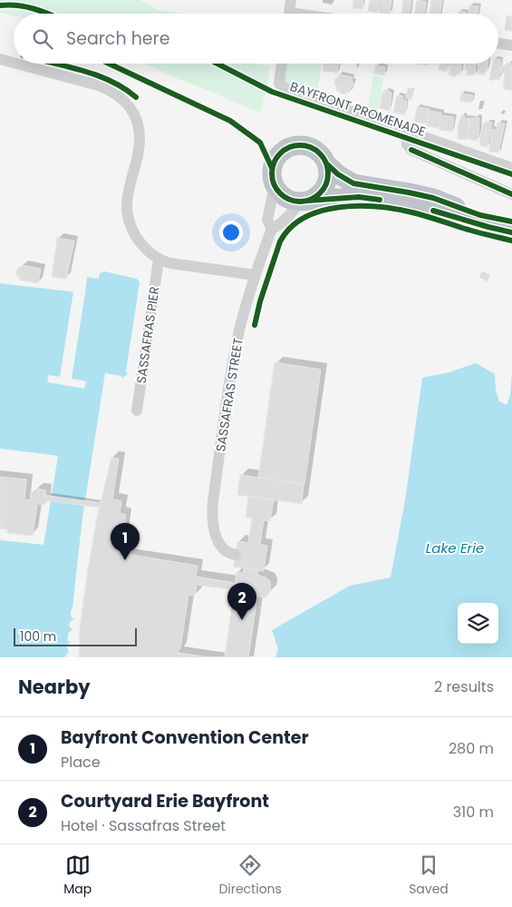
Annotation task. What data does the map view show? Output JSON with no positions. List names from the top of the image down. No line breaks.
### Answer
{"streets":{"street":["SASSAFRAS PIER","SASSAFRAS STREET"],"cycle path":["BAYFRONT PROMENADE"]},"water":["Lake Erie"],"scale_bar":"100 m","page":{"search":"Search here","pins":["1","2"],"scale":"100 m","heading":["Nearby","2 results"],"list":[{"mark":"1","name":"Bayfront Convention Center","note":"Place","value":"280 m"},{"mark":"2","name":"Courtyard Erie Bayfront","note":"Hotel · Sassafras Street","value":"310 m"}],"nav":["Map","Directions","Saved"]}}
